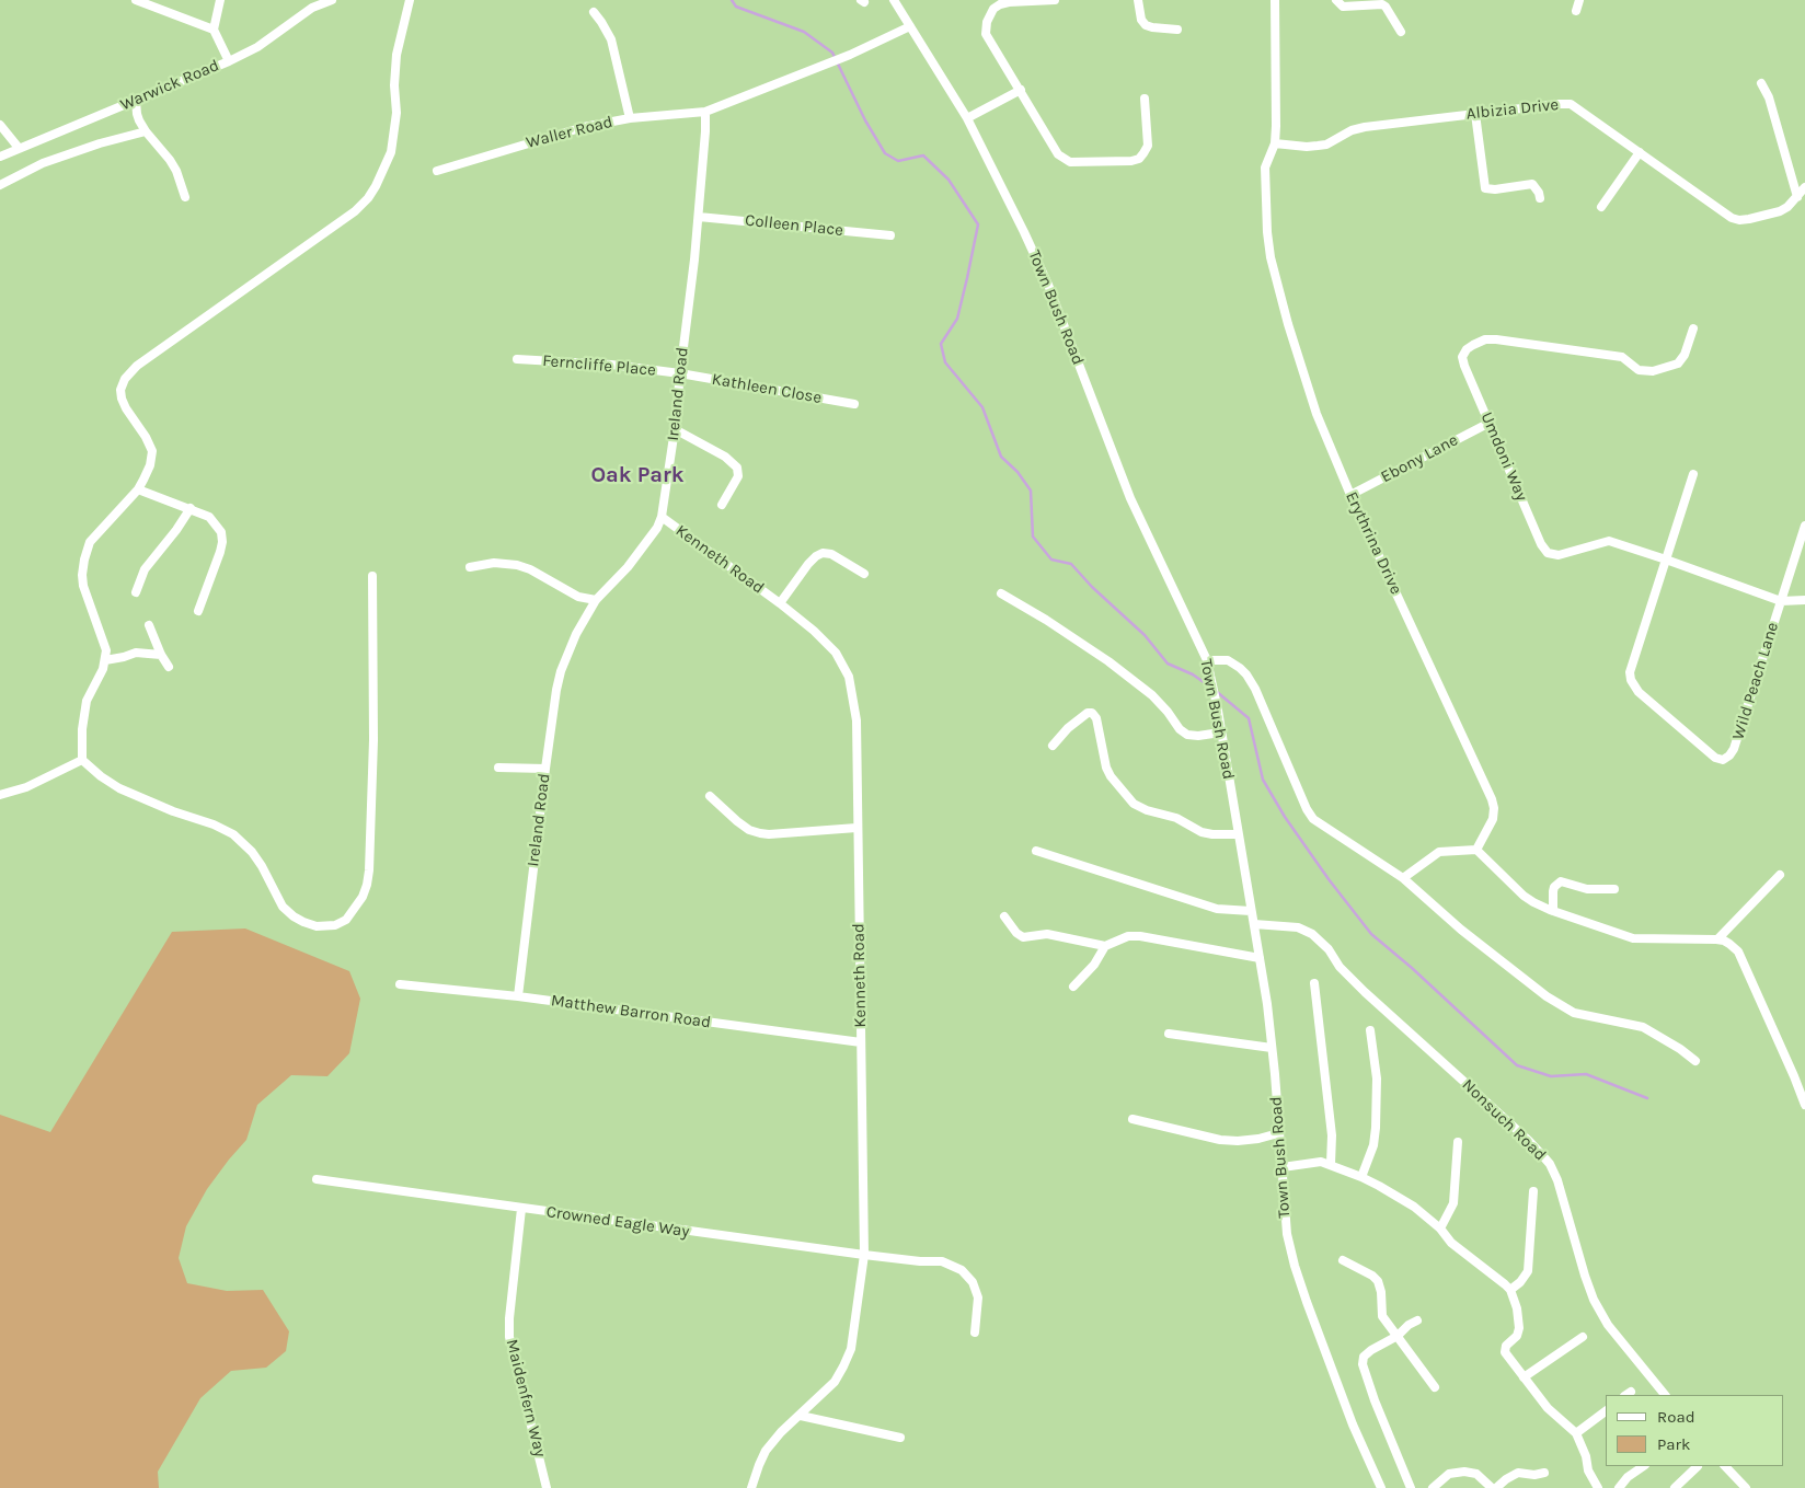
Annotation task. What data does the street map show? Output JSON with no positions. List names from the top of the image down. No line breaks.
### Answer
{"streets":{"street":["Warwick Road","Albizia Drive","Waller Road","Colleen Place","Town Bush Road","Ferncliffe Place","Kathleen Close","Ireland Road","Umdoni Way","Ebony Lane","Erythrina Drive","Kenneth Road","Wild Peach Lane","Matthew Barron Road","Nonsuch Road","Crowned Eagle Way","Maidenfern Way"]},"crossings":[["Albizia Drive","Erythrina Drive"],["Waller Road","Ireland Road"],["Colleen Place","Ireland Road"],["Town Bush Road","Nonsuch Road"],["Ferncliffe Place","Kathleen Close"],["Ferncliffe Place","Ireland Road"],["Kathleen Close","Ireland Road"],["Ireland Road","Kenneth Road"],["Ireland Road","Matthew Barron Road"],["Umdoni Way","Ebony Lane"],["Umdoni Way","Wild Peach Lane"],["Ebony Lane","Erythrina Drive"],["Kenneth Road","Matthew Barron Road"],["Kenneth Road","Crowned Eagle Way"],["Crowned Eagle Way","Maidenfern Way"]],"districts":["Oak Park"],"legend":["Road","Park"]}
